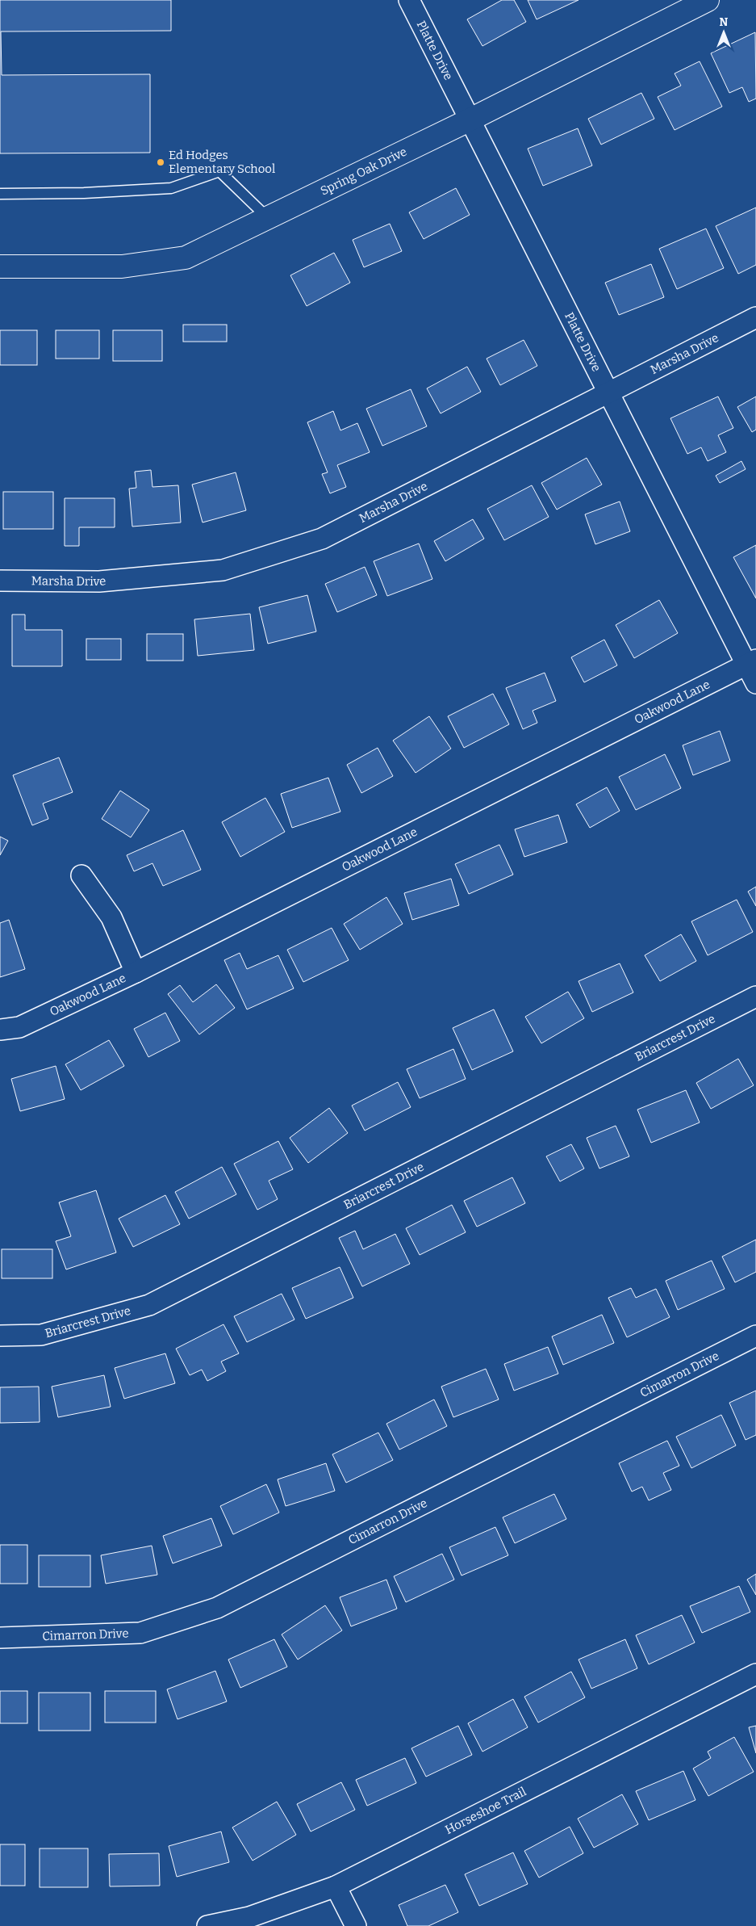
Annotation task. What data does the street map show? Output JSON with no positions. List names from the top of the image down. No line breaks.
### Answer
{"streets":{"street":["Platte Drive","Spring Oak Drive","Marsha Drive","Oakwood Lane","Briarcrest Drive","Cimarron Drive","Horseshoe Trail"]},"crossings":[["Platte Drive","Spring Oak Drive"],["Platte Drive","Marsha Drive"],["Platte Drive","Oakwood Lane"]],"places":["Ed Hodges Elementary School"],"north":"top"}
